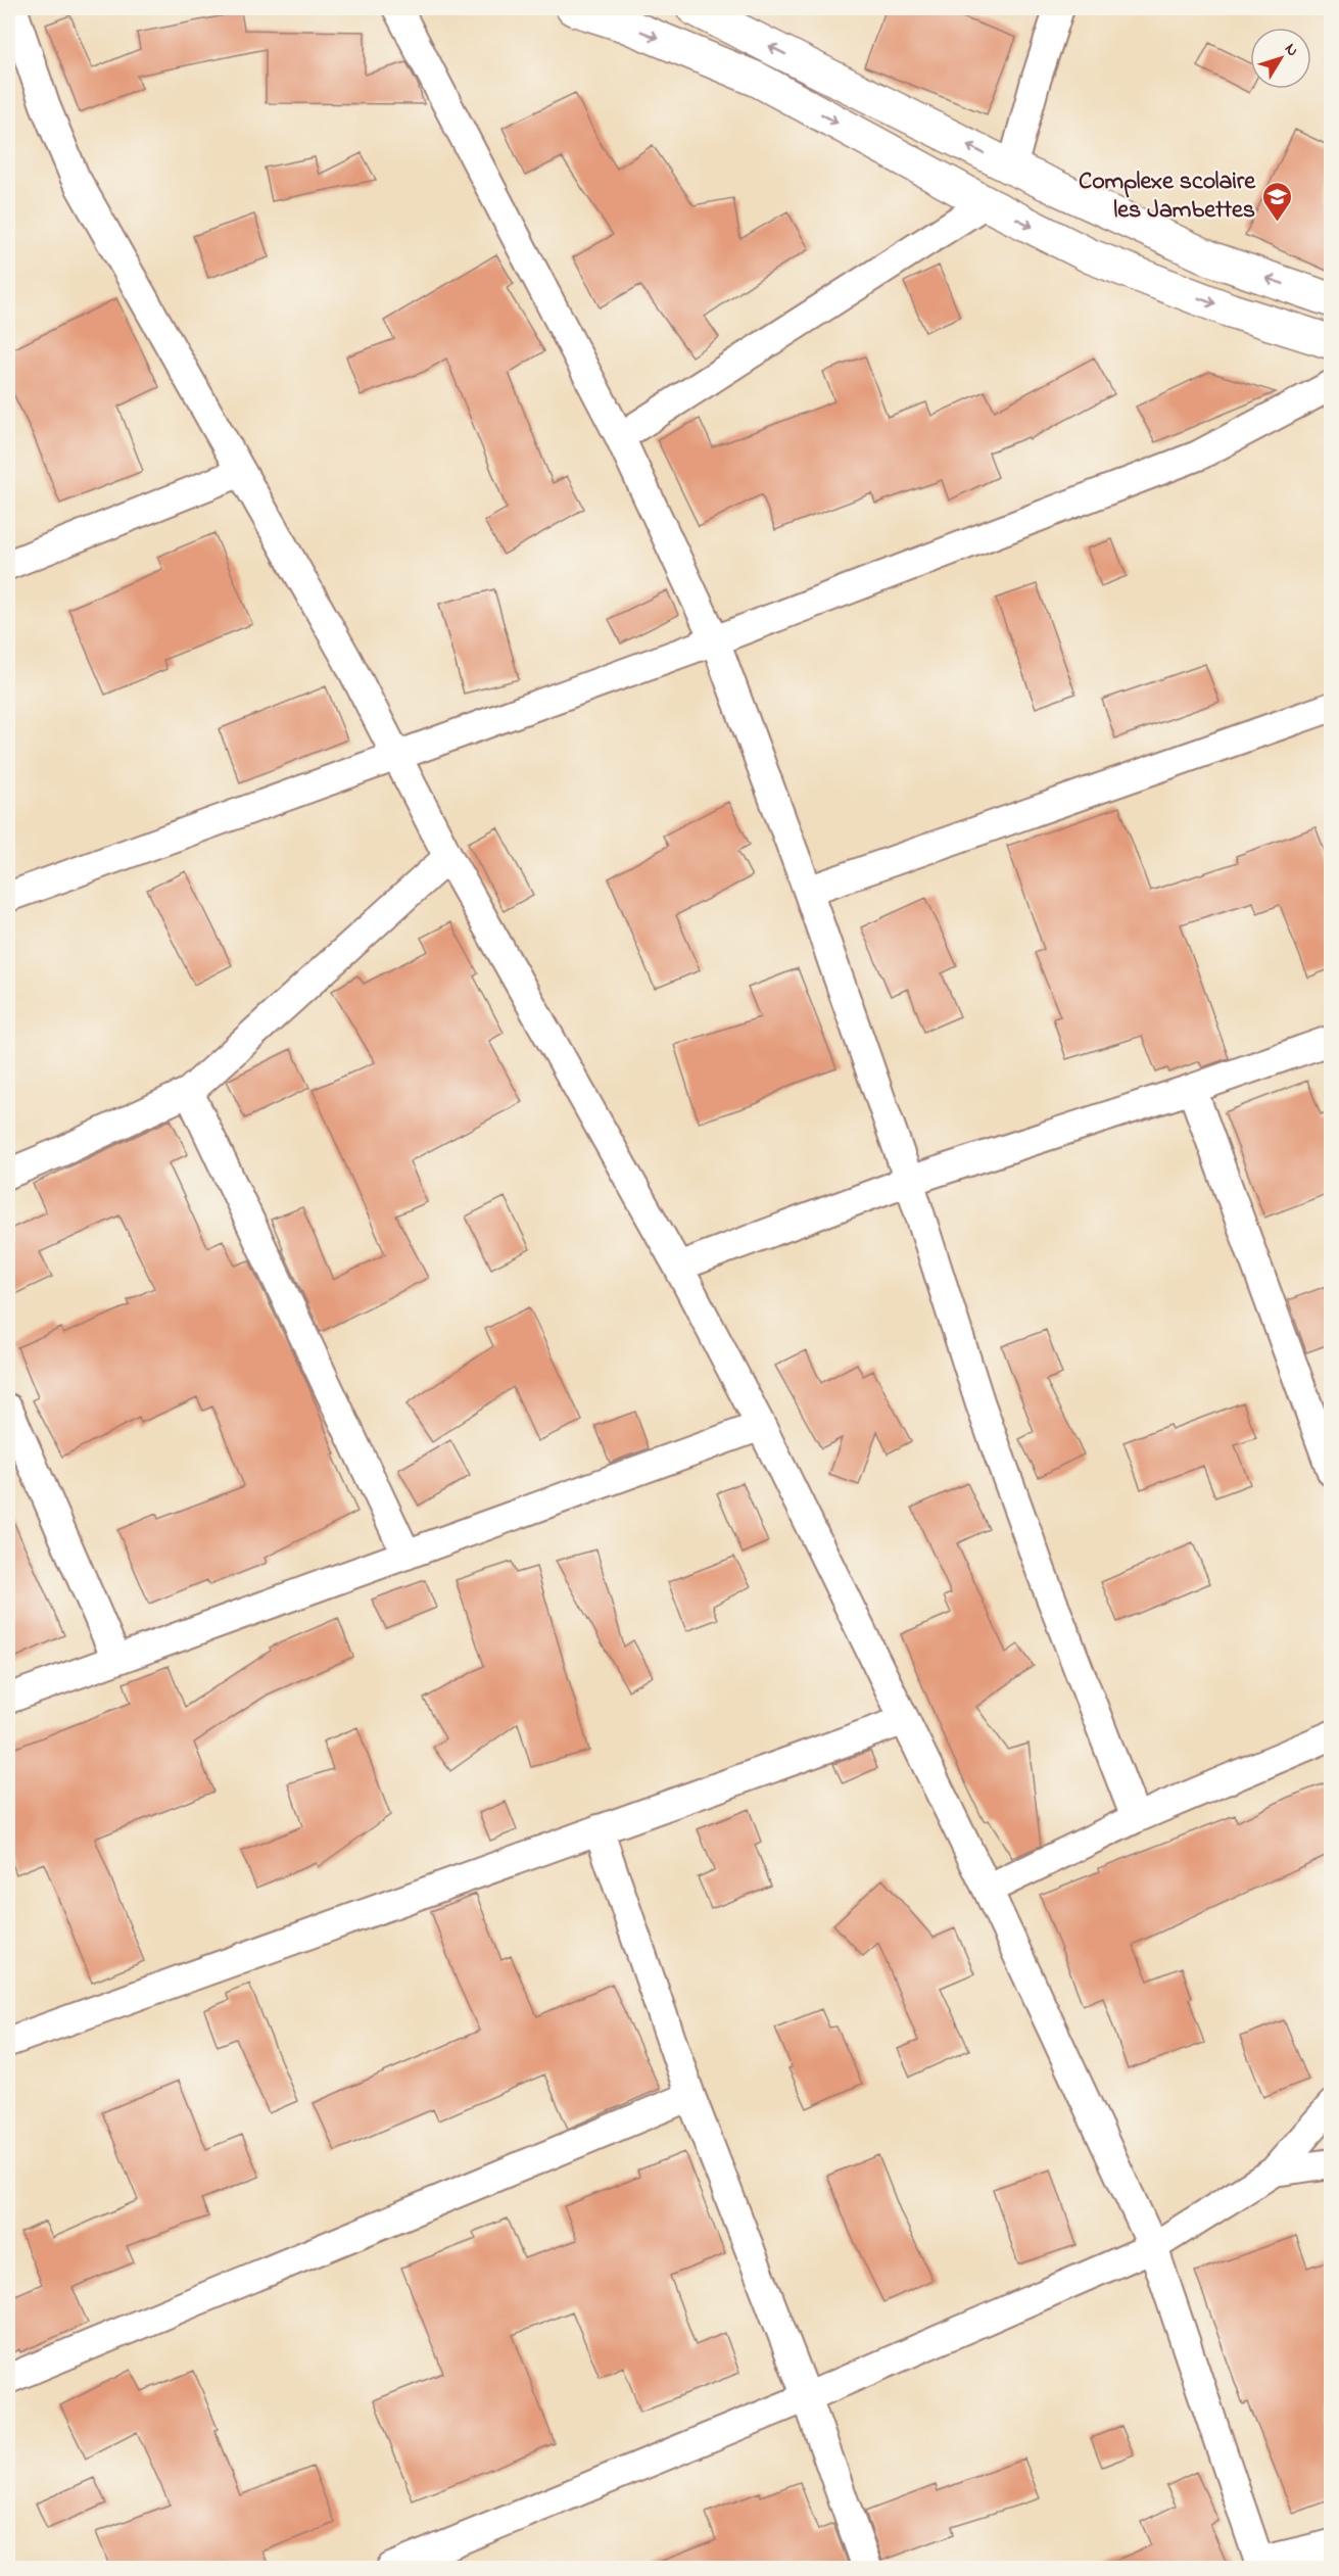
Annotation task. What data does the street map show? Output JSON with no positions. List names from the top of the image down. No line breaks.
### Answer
{"places":{"school or university":["Complexe scolaire les Jambettes"]},"north":"top right"}
